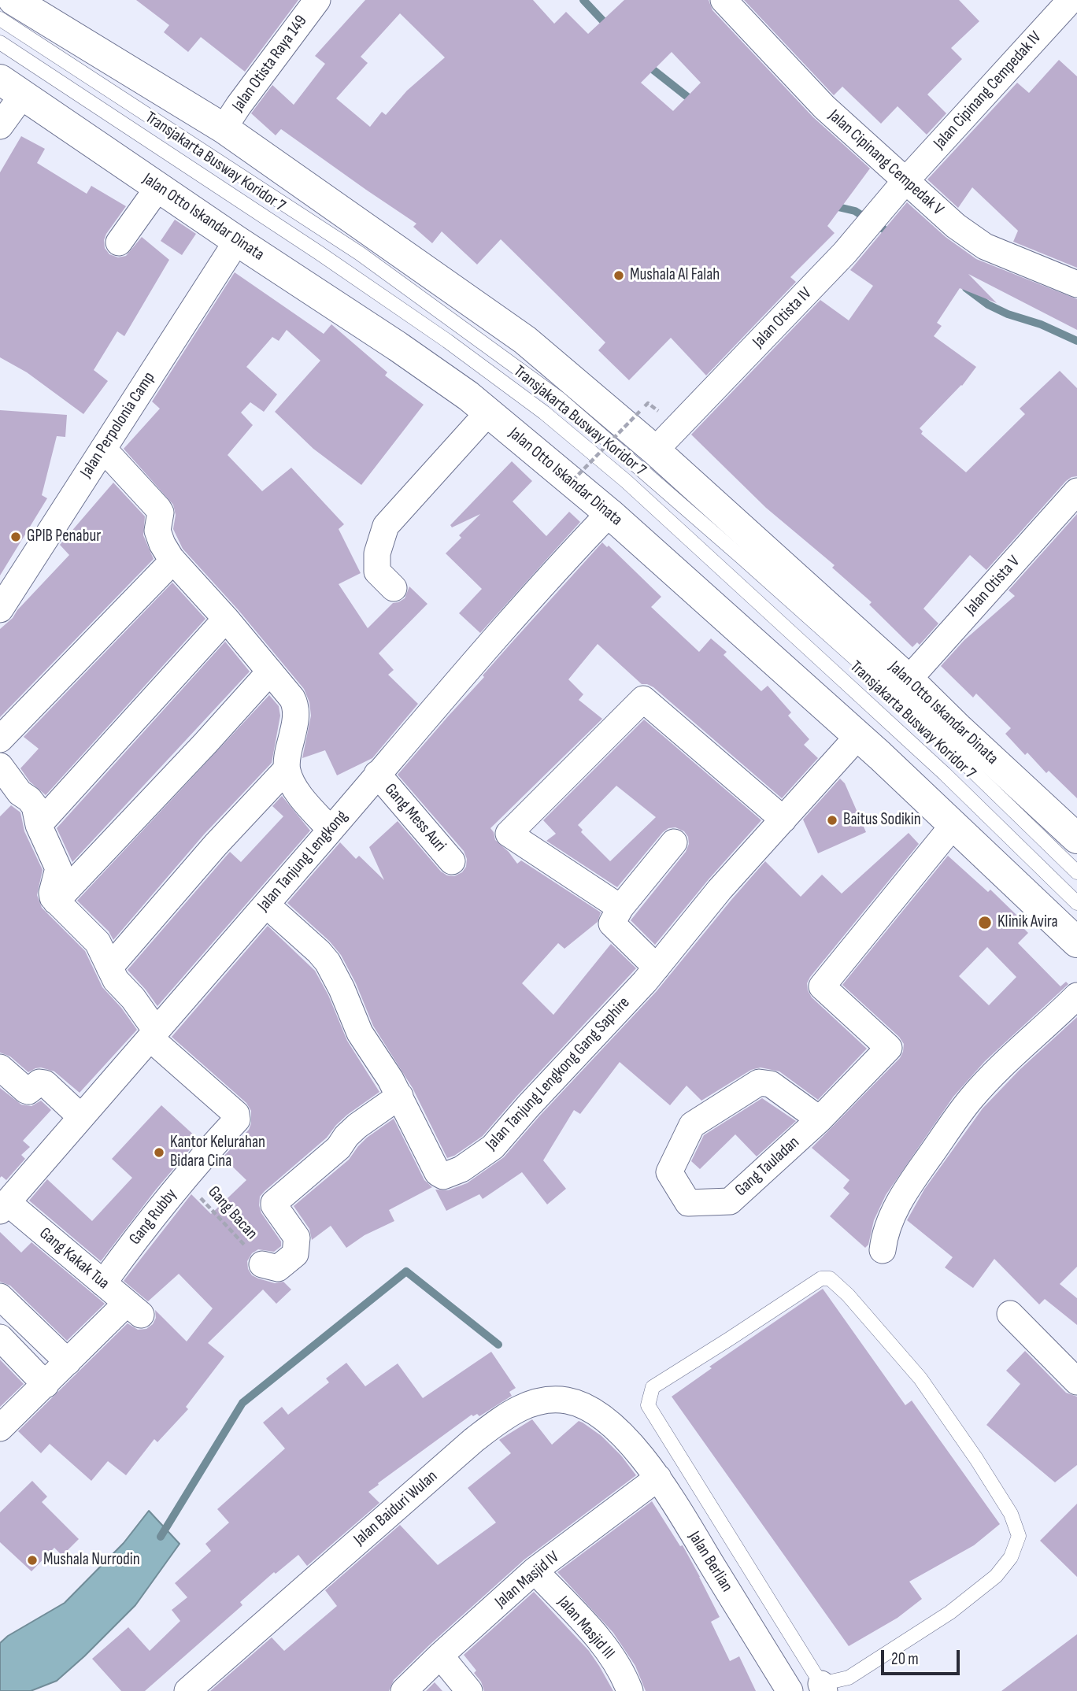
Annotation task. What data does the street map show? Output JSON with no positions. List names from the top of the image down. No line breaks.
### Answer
{"streets":{"main road":["Jalan Otto Iskandar Dinata"],"street":["Jalan Otista Raya 149","Jalan Cipinang Cempedak IV","Jalan Cipinang Cempedak V","Jalan Otista IV","Jalan Perpolonia Camp","Jalan Otista V","Gang Mess Auri","Jalan Tanjung Lengkong","Jalan Tanjung Lengkong Gang Saphire","Gang Tauladan","Gang Rubby","Gang Kakak Tua","Jalan Baiduri Wulan","Jalan Berlian","Jalan Masjid IV","Jalan Masjid III"],"lane":["Transjakarta Busway Koridor 7"],"path":["Gang Bacan"]},"crossings":[["Jalan Otista Raya 149","Jalan Otto Iskandar Dinata"],["Jalan Cipinang Cempedak IV","Jalan Cipinang Cempedak V"],["Jalan Cipinang Cempedak IV","Jalan Otista IV"],["Jalan Cipinang Cempedak V","Jalan Otista IV"],["Jalan Otto Iskandar Dinata","Jalan Otista IV"],["Jalan Otto Iskandar Dinata","Jalan Perpolonia Camp"],["Jalan Otto Iskandar Dinata","Jalan Otista V"],["Jalan Otto Iskandar Dinata","Jalan Tanjung Lengkong"],["Jalan Otto Iskandar Dinata","Jalan Tanjung Lengkong Gang Saphire"],["Jalan Otto Iskandar Dinata","Gang Tauladan"],["Gang Mess Auri","Jalan Tanjung Lengkong"],["Jalan Tanjung Lengkong","Jalan Tanjung Lengkong Gang Saphire"],["Jalan Tanjung Lengkong","Gang Rubby"],["Jalan Tanjung Lengkong","Gang Kakak Tua"],["Gang Bacan","Gang Rubby"],["Gang Rubby","Gang Kakak Tua"],["Jalan Baiduri Wulan","Jalan Berlian"],["Jalan Berlian","Jalan Masjid IV"],["Jalan Masjid IV","Jalan Masjid III"]],"places":["Mushala Al Falah","GPIB Penabur","Baitus Sodikin","Klinik Avira","Kantor Kelurahan Bidara Cina","Mushala Nurrodin"],"scale_bar":"20 m"}
